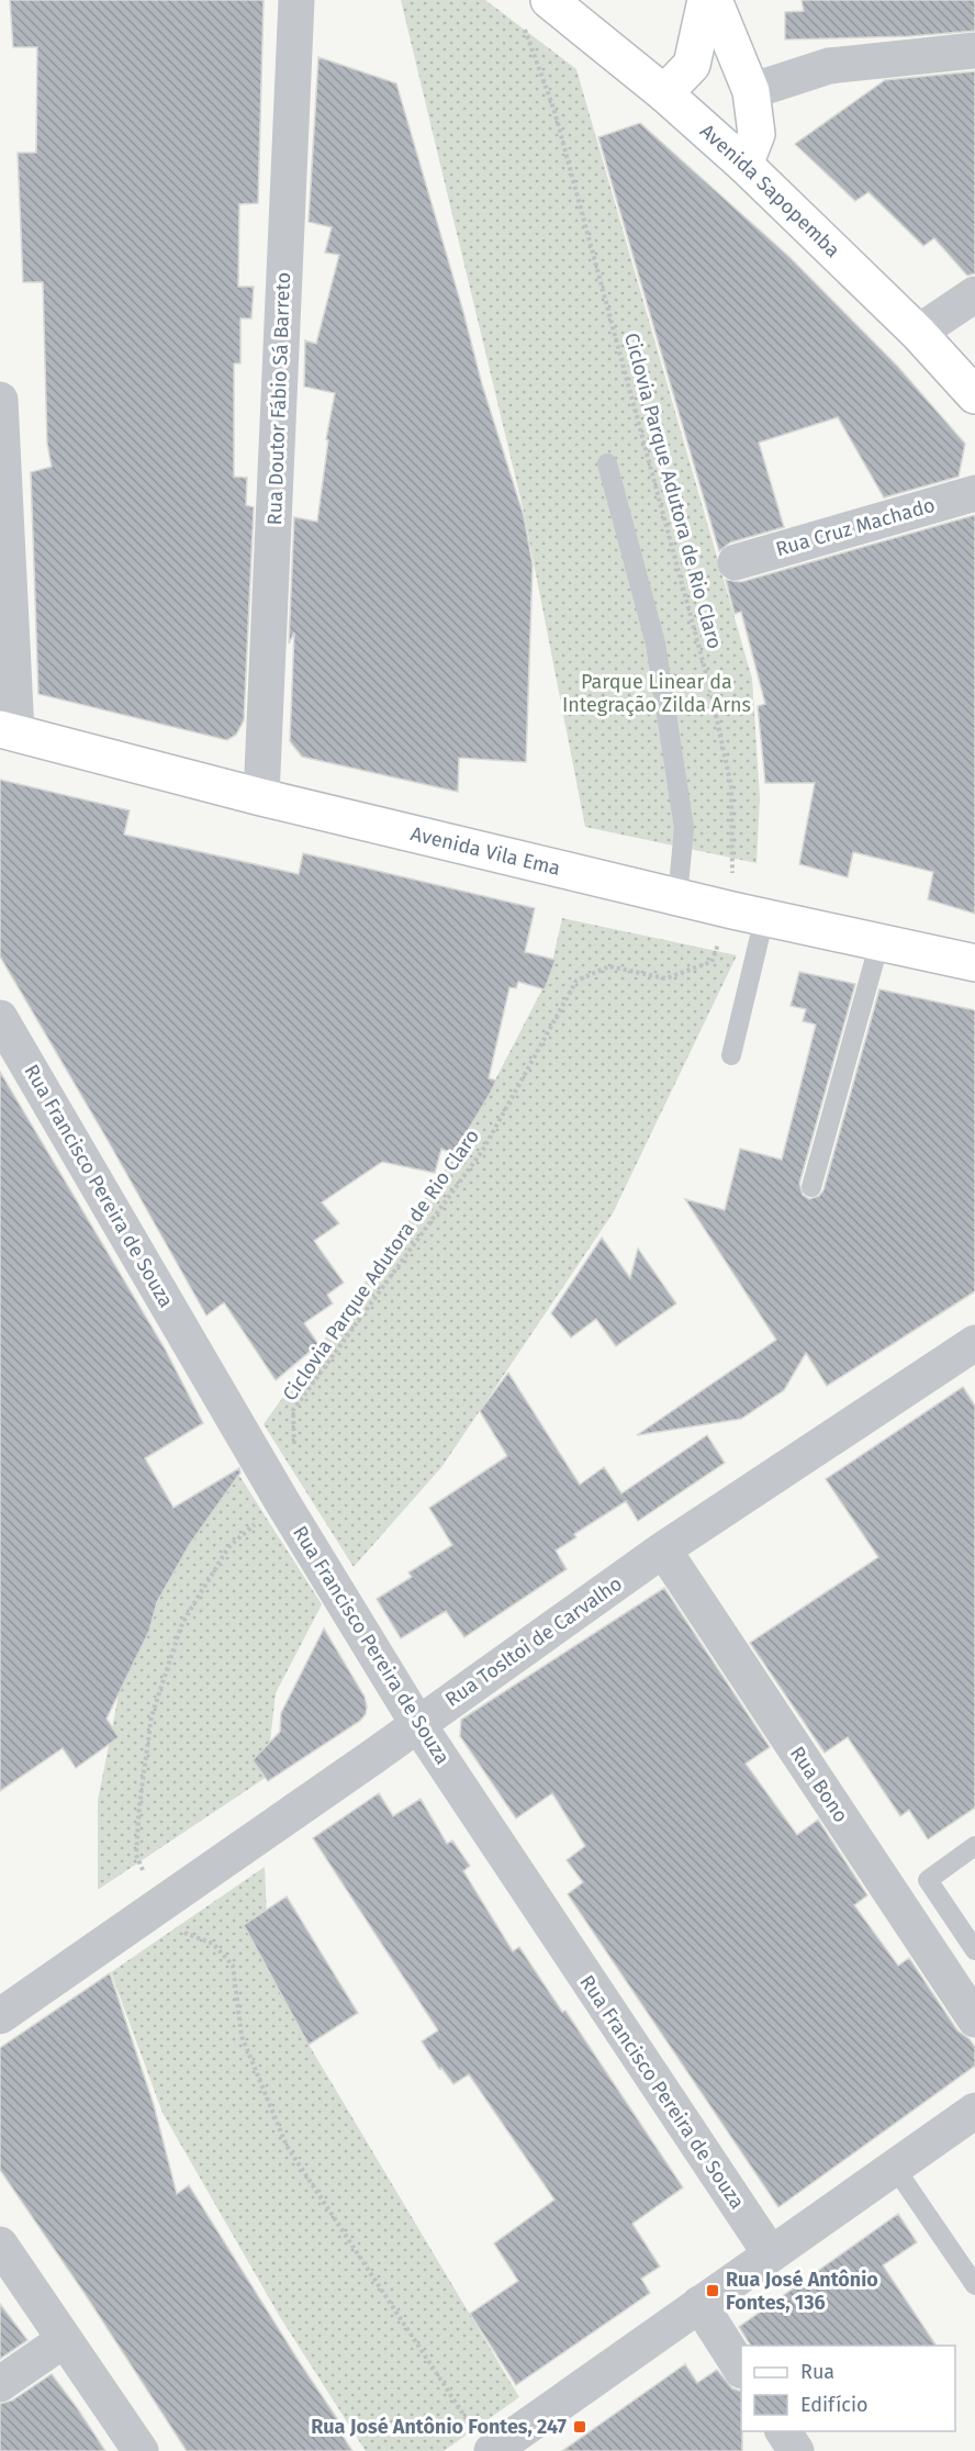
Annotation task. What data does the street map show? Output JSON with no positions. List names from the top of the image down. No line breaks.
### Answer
{"streets":{"main road":["Avenida Sapopemba","Avenida Vila Ema"],"street":["Rua Doutor Fábio Sá Barreto","Rua Cruz Machado","Rua Francisco Pereira de Souza","Rua Tosltoi de Carvalho","Rua Bono"],"path":["Ciclovia Parque Adutora de Rio Claro"]},"crossings":[["Rua Doutor Fábio Sá Barreto","Avenida Vila Ema"],["Ciclovia Parque Adutora de Rio Claro","Avenida Vila Ema"],["Ciclovia Parque Adutora de Rio Claro","Rua Francisco Pereira de Souza"],["Rua Francisco Pereira de Souza","Rua Tosltoi de Carvalho"],["Rua Tosltoi de Carvalho","Rua Bono"]],"parks":["Parque Linear da Integração Zilda Arns"],"places":{"transit":["Rua José Antônio Fontes, 136","Rua José Antônio Fontes, 247"]},"legend":["Rua","Edifício"]}
